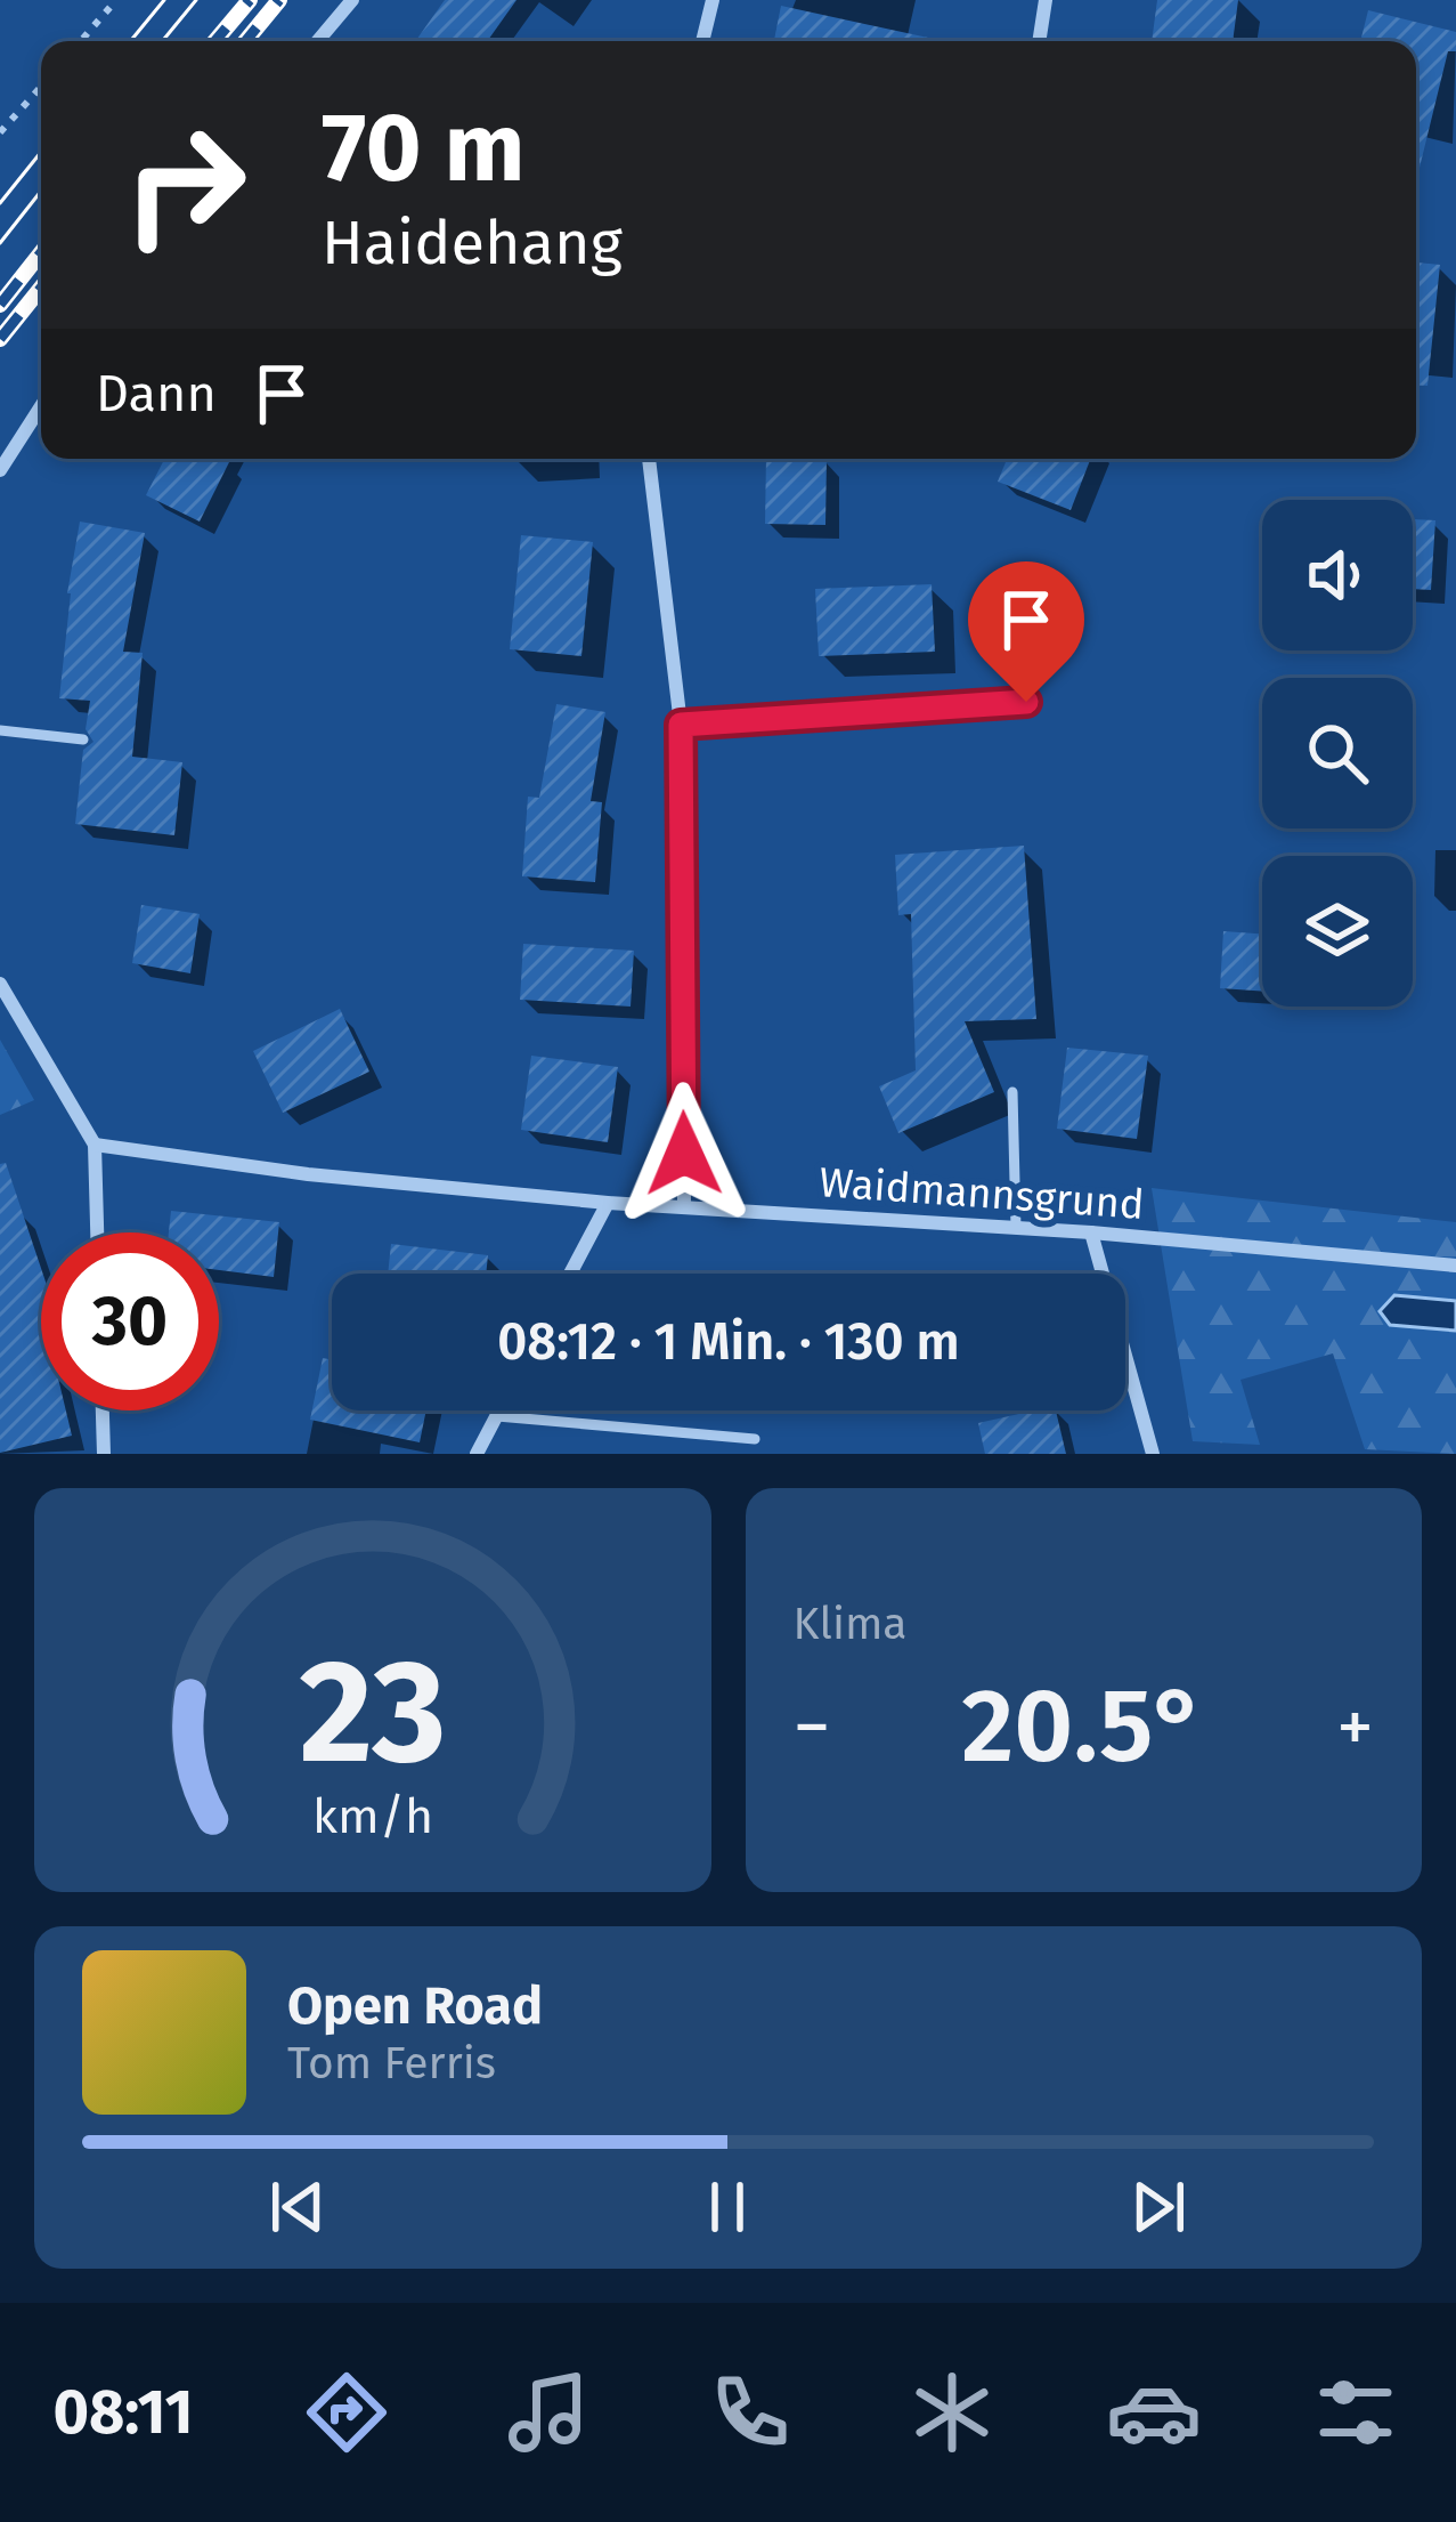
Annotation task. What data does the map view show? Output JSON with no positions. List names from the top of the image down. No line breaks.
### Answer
{"streets":{"street":["Waidmannsgrund"]},"page":{"turn":["70 m","Haidehang"],"then":"Dann","limit":"30","trip":"08:12 · 1 Min. · 130 m","tile":"Klima","heat":["−","20.5°","+"],"song":["Open Road","Tom Ferris"],"tabs":"08:11","gauge":["23","km/h"]}}
